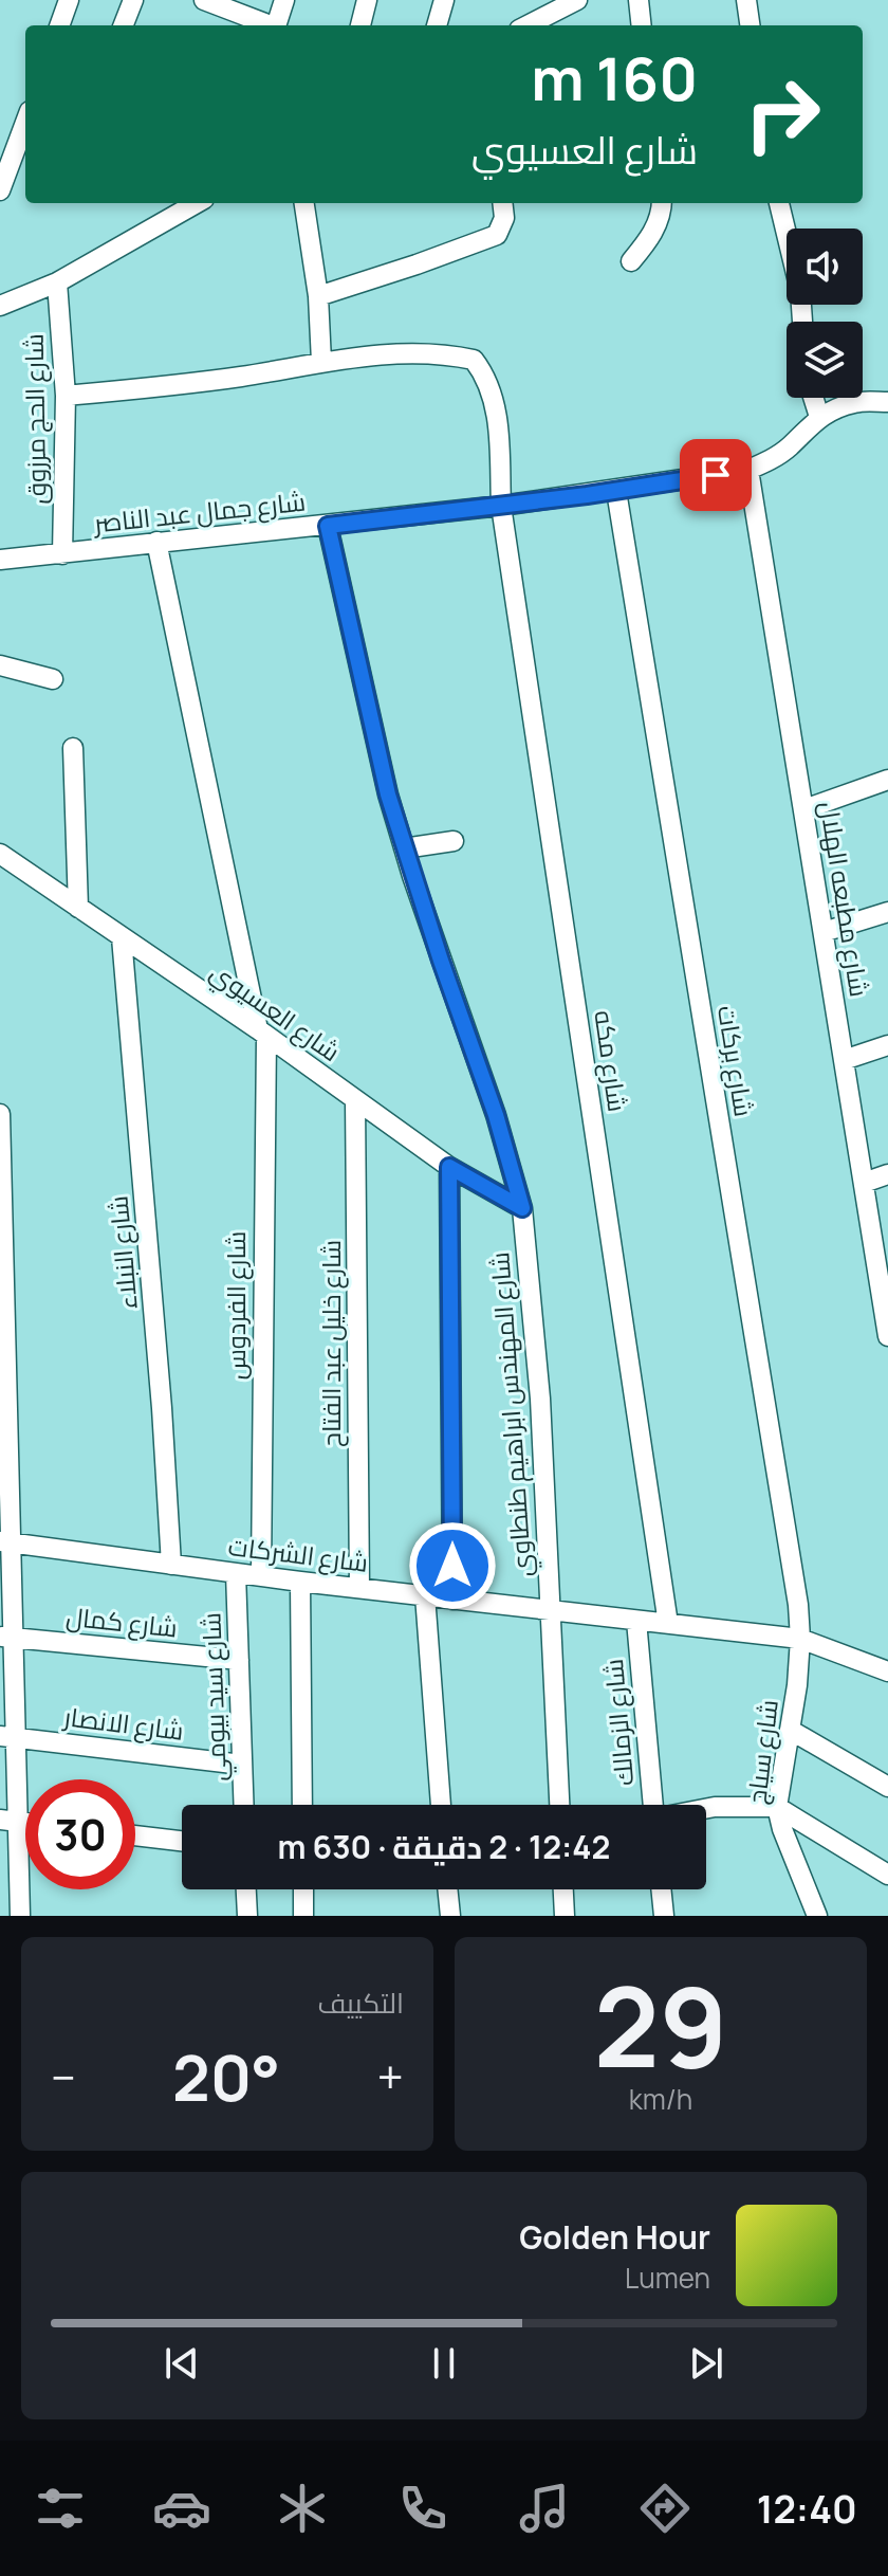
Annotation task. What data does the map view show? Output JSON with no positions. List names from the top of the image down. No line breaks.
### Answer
{"streets":{"street":["شارع الحج مرزوق","شارع جمال عبد الناصر","شارع مطبعه الهلال","شارع العسيوي","شارع مكه","شارع بركات","شارع النبلاء","شارع الفردوس","شارع خليل عبد الفتاح","شارع المهندس ابراهيم طنطاوي","شارع الشركات","شارع كمال","شارع سيد بيومي","شارع الزمالك","شارع الانصار","شارع سياج"]},"crossings":[["شارع الحج مرزوق","شارع جمال عبد الناصر"],["شارع جمال عبد الناصر","شارع مطبعه الهلال"],["شارع جمال عبد الناصر","شارع مكه"],["شارع جمال عبد الناصر","شارع بركات"],["شارع جمال عبد الناصر","شارع الفردوس"],["شارع جمال عبد الناصر","شارع المهندس ابراهيم طنطاوي"],["شارع العسيوي","شارع النبلاء"],["شارع العسيوي","شارع الفردوس"],["شارع العسيوي","شارع خليل عبد الفتاح"],["شارع العسيوي","شارع المهندس ابراهيم طنطاوي"],["شارع مكه","شارع الشركات"],["شارع بركات","شارع الشركات"],["شارع بركات","شارع سياج"],["شارع النبلاء","شارع الشركات"],["شارع الفردوس","شارع الشركات"],["شارع خليل عبد الفتاح","شارع الشركات"],["شارع المهندس ابراهيم طنطاوي","شارع الشركات"],["شارع الشركات","شارع سيد بيومي"],["شارع الشركات","شارع الزمالك"],["شارع الشركات","شارع سياج"],["شارع كمال","شارع سيد بيومي"],["شارع سيد بيومي","شارع الانصار"]],"page":{"turn":["160 m","شارع العسيوي"],"limit":"30","trip":"12:42 · 2 دقيقة · 630 m","tile":[["29","km/h"],"التكييف"],"heat":["−","20°","+"],"song":["Golden Hour","Lumen"],"tabs":"12:40"}}
